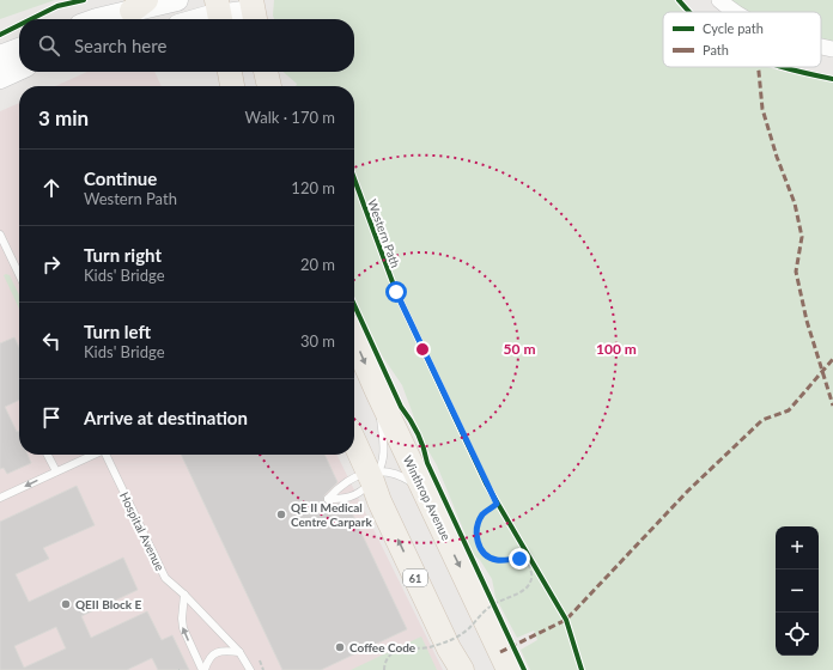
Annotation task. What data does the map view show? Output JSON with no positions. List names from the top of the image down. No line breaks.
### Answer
{"streets":{"main road":["Winthrop Avenue","61"],"lane":["Hospital Avenue"],"cycle path":["Western Path"]},"places":["QE II Medical Centre Carpark","QEII Block E","Coffee Code"],"legend":["Cycle path","Path"],"page":{"search":"Search here","heading":["3 min","Walk · 170 m"],"list":[["Continue","Western Path","120 m"],["Turn right","Kids' Bridge","20 m"],["Turn left","Kids' Bridge","30 m"],"Arrive at destination"],"map_buttons":["+","−"]},"rings":["50 m","100 m"]}
